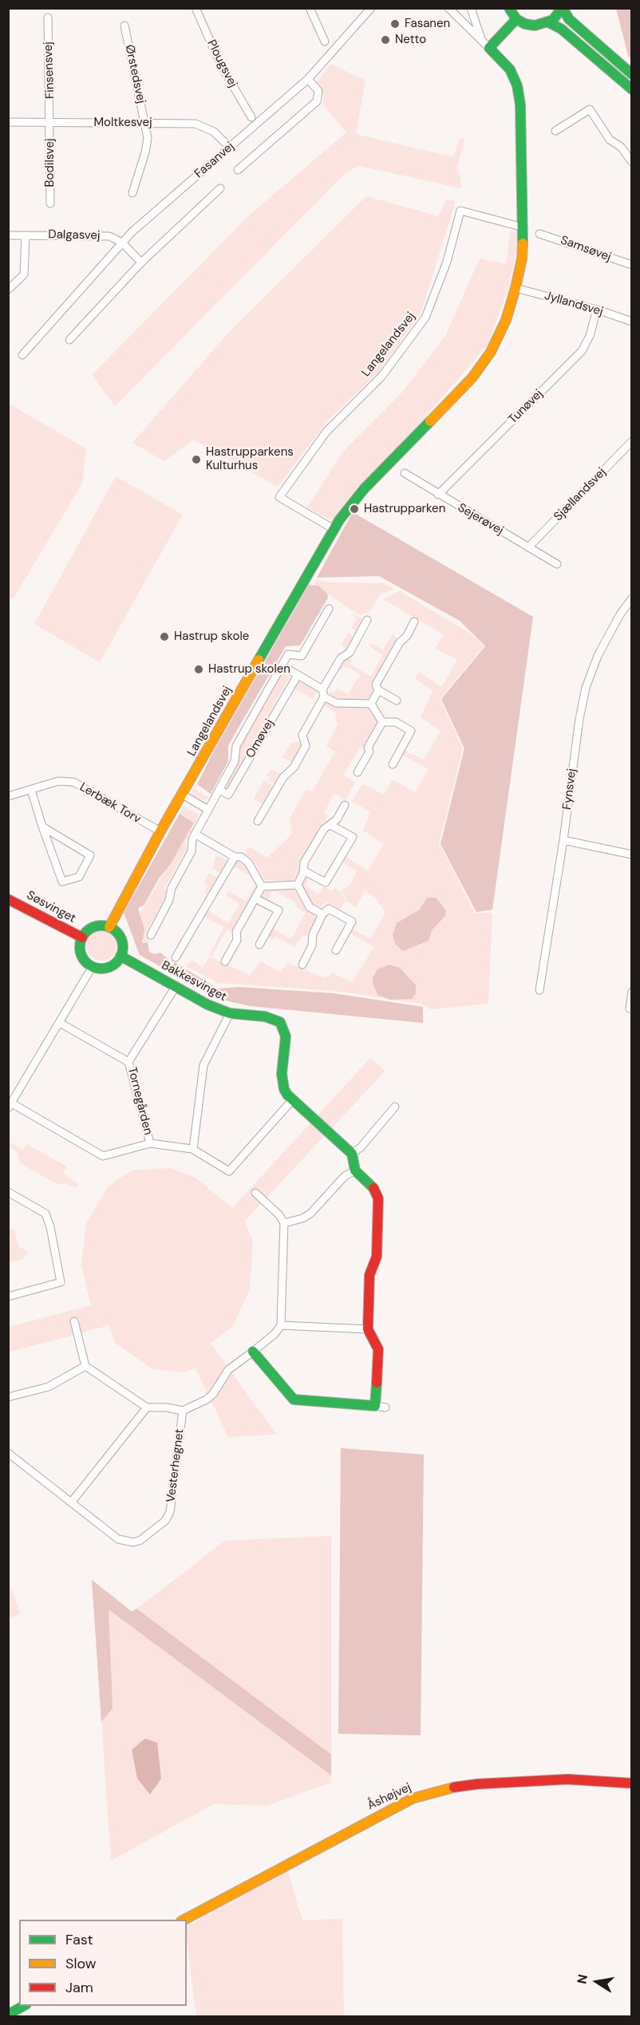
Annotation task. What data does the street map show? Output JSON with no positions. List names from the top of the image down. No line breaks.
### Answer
{"streets":{"street":["Plougsvej","Finsensvej","Ørstedsvej","Moltkesvej","Fasanvej","Bodilsvej","Dalgasvej","Samsøvej","Jyllandsvej","Langelandsvej","Tunøvej","Sjællandsvej","Sejerøvej","Omøvej","Fynsvej","Lerbæk Torv","Søsvinget","Bakkesvinget","Tornegården","Vesterhegnet","Åshøjvej"]},"crossings":[["Finsensvej","Moltkesvej"],["Finsensvej","Bodilsvej"],["Ørstedsvej","Moltkesvej"],["Moltkesvej","Fasanvej"],["Moltkesvej","Bodilsvej"],["Fasanvej","Dalgasvej"],["Jyllandsvej","Langelandsvej"],["Jyllandsvej","Tunøvej"],["Langelandsvej","Lerbæk Torv"],["Langelandsvej","Søsvinget"],["Langelandsvej","Bakkesvinget"],["Tunøvej","Sejerøvej"],["Sjællandsvej","Sejerøvej"],["Søsvinget","Bakkesvinget"],["Bakkesvinget","Tornegården"]],"places":["Fasanen","Netto","Hastrupparkens Kulturhus","Hastrupparken","Hastrup skole","Hastrup skolen"],"legend":["Fast","Slow","Jam"],"north":"left"}
